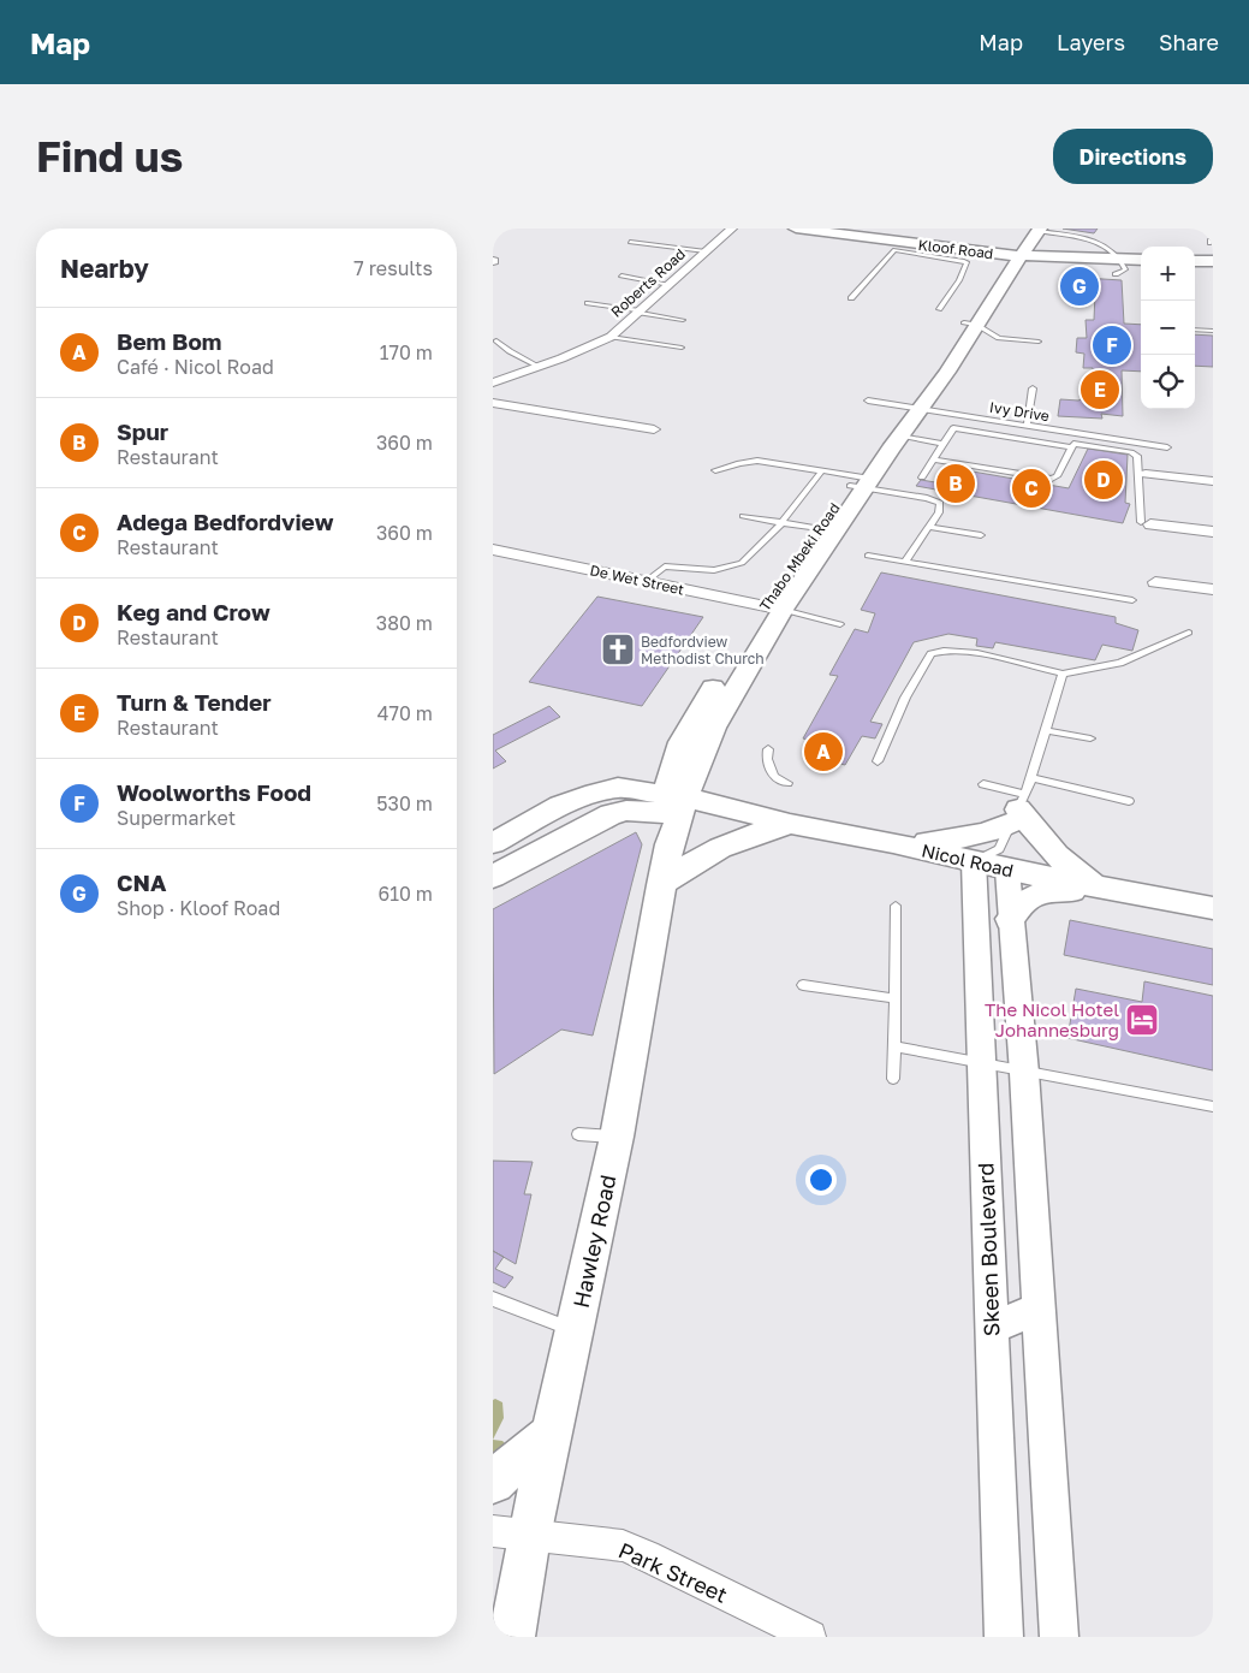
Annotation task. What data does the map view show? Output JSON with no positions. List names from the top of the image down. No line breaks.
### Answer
{"streets":{"main road":["Kloof Road","Thabo Mbeki Road","Nicol Road","Hawley Road"],"street":["Roberts Road","De Wet Street","Skeen Boulevard","Park Street"],"lane":["Ivy Drive"]},"crossings":[["Thabo Mbeki Road","De Wet Street"],["Thabo Mbeki Road","Nicol Road"],["Thabo Mbeki Road","Hawley Road"],["Nicol Road","Hawley Road"],["Nicol Road","Skeen Boulevard"],["Hawley Road","Park Street"]],"places":{"church":["Bedfordview Methodist Church"],"hotel":["The Nicol Hotel Johannesburg"]},"page":{"header":"Map","nav":["Map","Layers","Share"],"buttons":"Directions","title":"Find us","heading":["Nearby","7 results"],"map_buttons":["+","−"],"pins":["G","F","E","D","B","C","A"],"list":[{"mark":"A","name":"Bem Bom","note":"Café · Nicol Road","value":"170 m"},{"mark":"B","name":"Spur","note":"Restaurant","value":"360 m"},{"mark":"C","name":"Adega Bedfordview","note":"Restaurant","value":"360 m"},{"mark":"D","name":"Keg and Crow","note":"Restaurant","value":"380 m"},{"mark":"E","name":"Turn & Tender","note":"Restaurant","value":"470 m"},{"mark":"F","name":"Woolworths Food","note":"Supermarket","value":"530 m"},{"mark":"G","name":"CNA","note":"Shop · Kloof Road","value":"610 m"}]}}
